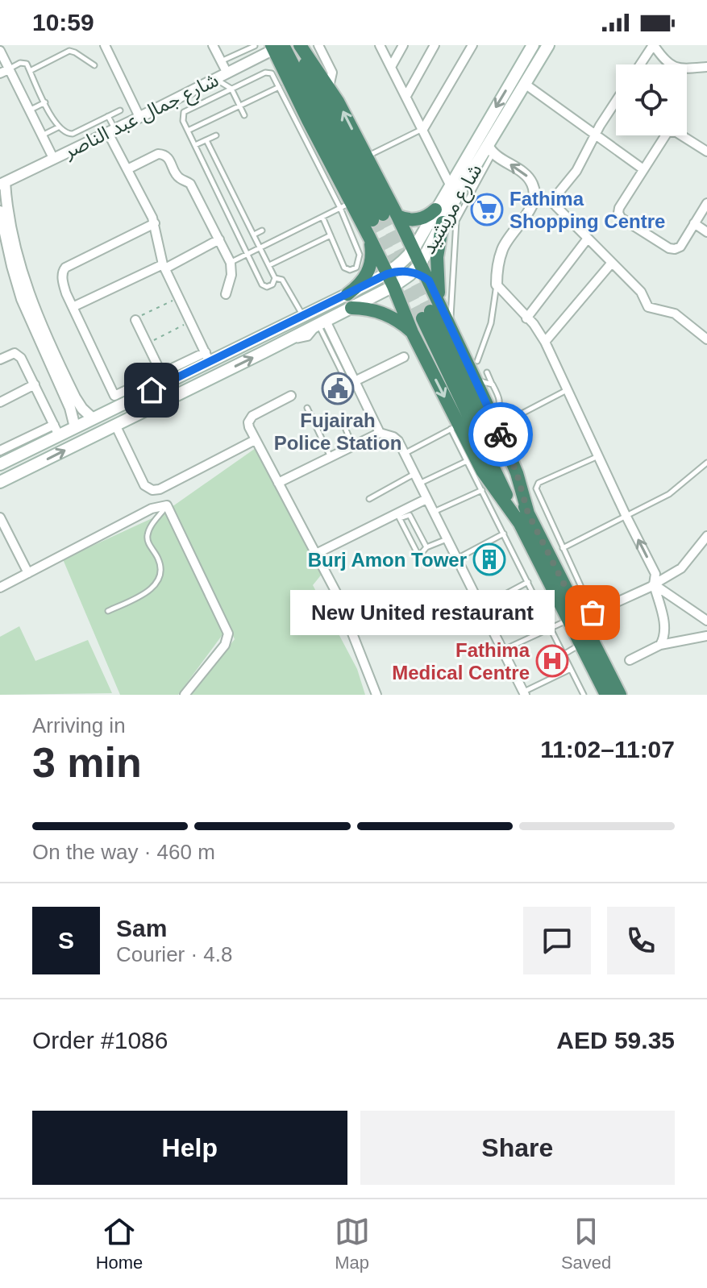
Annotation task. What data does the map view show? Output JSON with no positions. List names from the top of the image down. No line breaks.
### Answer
{"streets":{"main road":["شارع مريشيد"],"street":["شارع جمال عبد الناصر"]},"places":{"supermarket":["Fathima Shopping Centre"],"public building":["Fujairah Police Station"],"building":["Burj Amon Tower"],"other":["New United restaurant"],"hospital":["Fathima Medical Centre"]},"page":{"status":"10:59","bubble":"New United restaurant","heading":["3 min","Arriving in","11:02–11:07"],"panel":["Sam","Courier · 4.8","Order #1086","AED 59.35"],"bar":"On the way · 460 m","round":"S","buttons":["Help","Share"],"tabs":["Home","Map","Saved"]}}
